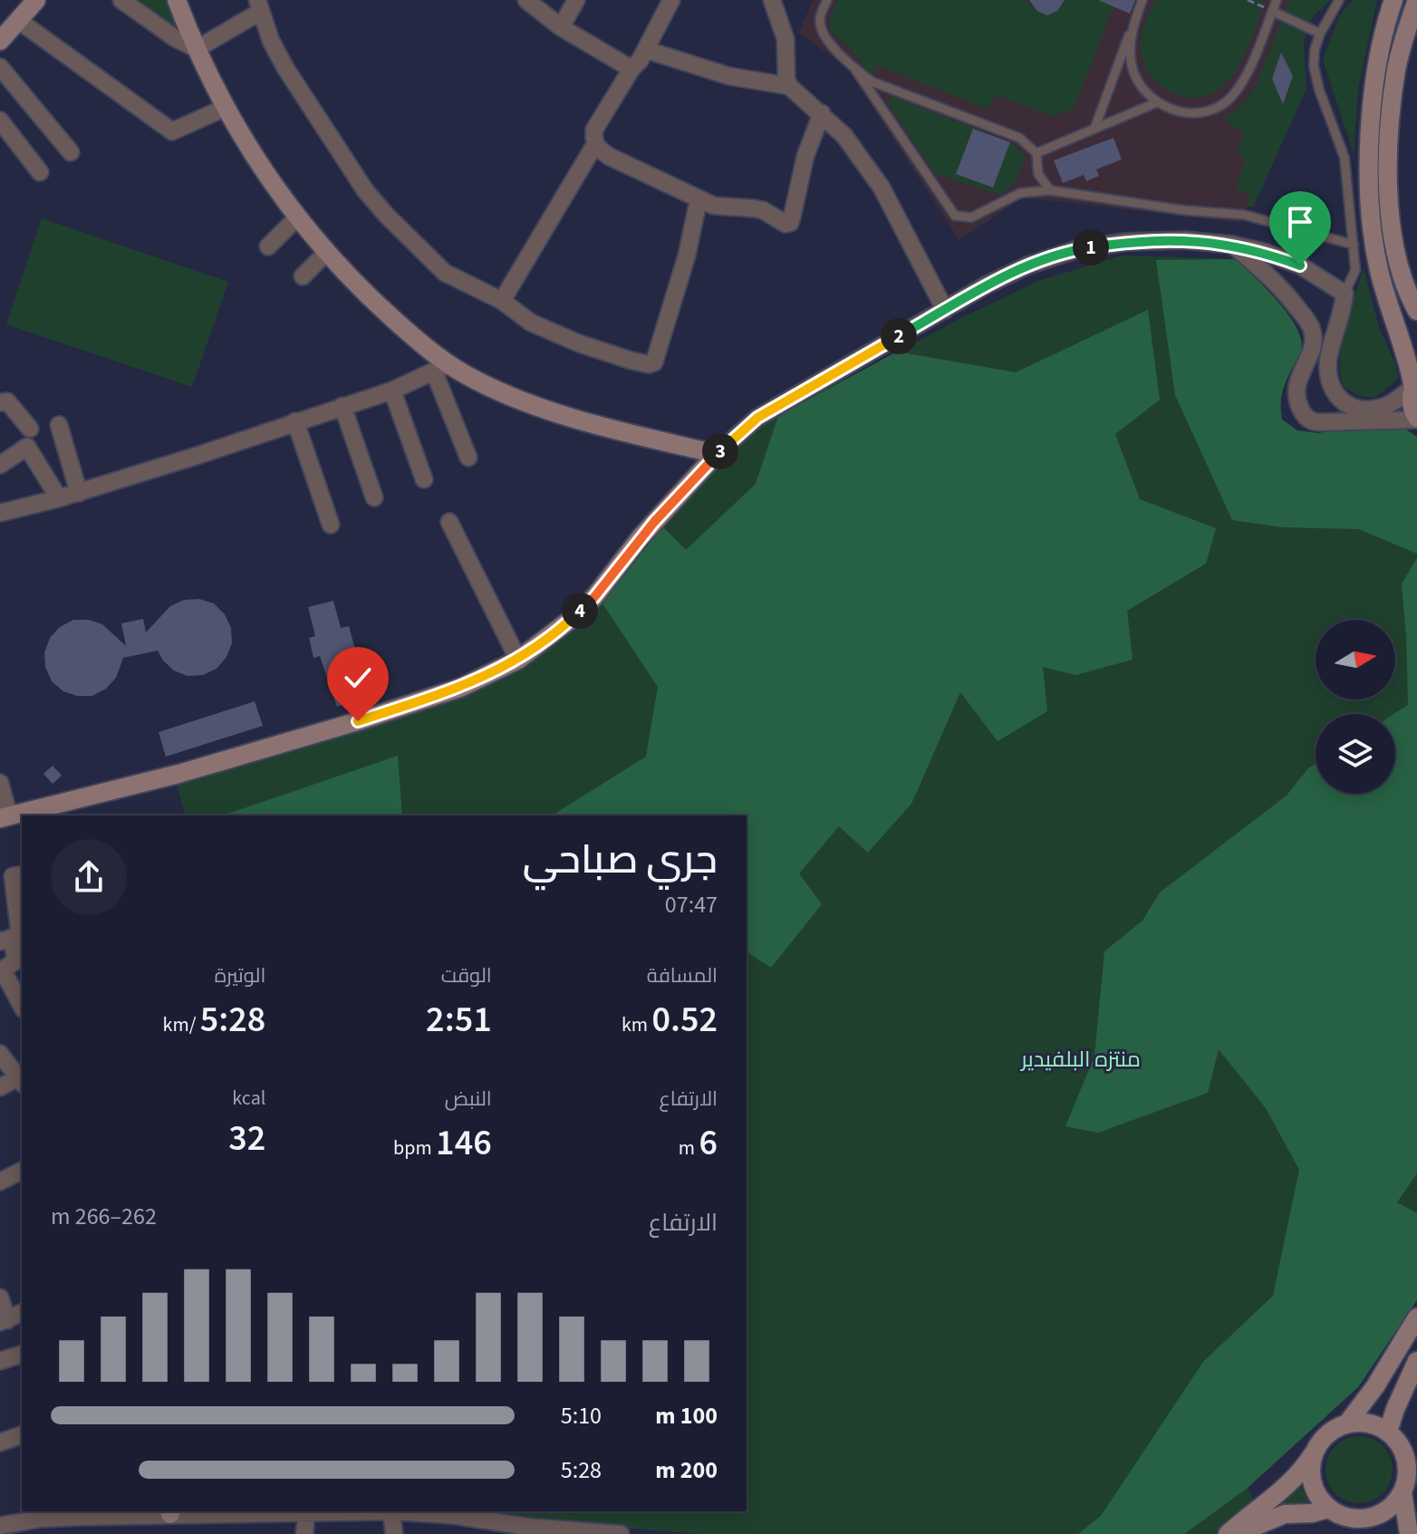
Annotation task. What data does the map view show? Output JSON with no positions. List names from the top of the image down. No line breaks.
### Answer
{"parks":["منتزه البلفيدير"],"north":"right","page":{"pins":["1","2","3","4"],"heading":["جري صباحي","07:47"],"stats":[["المسافة","0.52 km"],["الوقت","2:51"],["الوتيرة","5:28 /km"],["الارتفاع","6 m"],["النبض","146 bpm"],["kcal","32"]],"chart":["الارتفاع","262–266 m"],"list":[{"name":"100 m","note":"5:10"},{"name":"200 m","note":"5:28"}]}}
